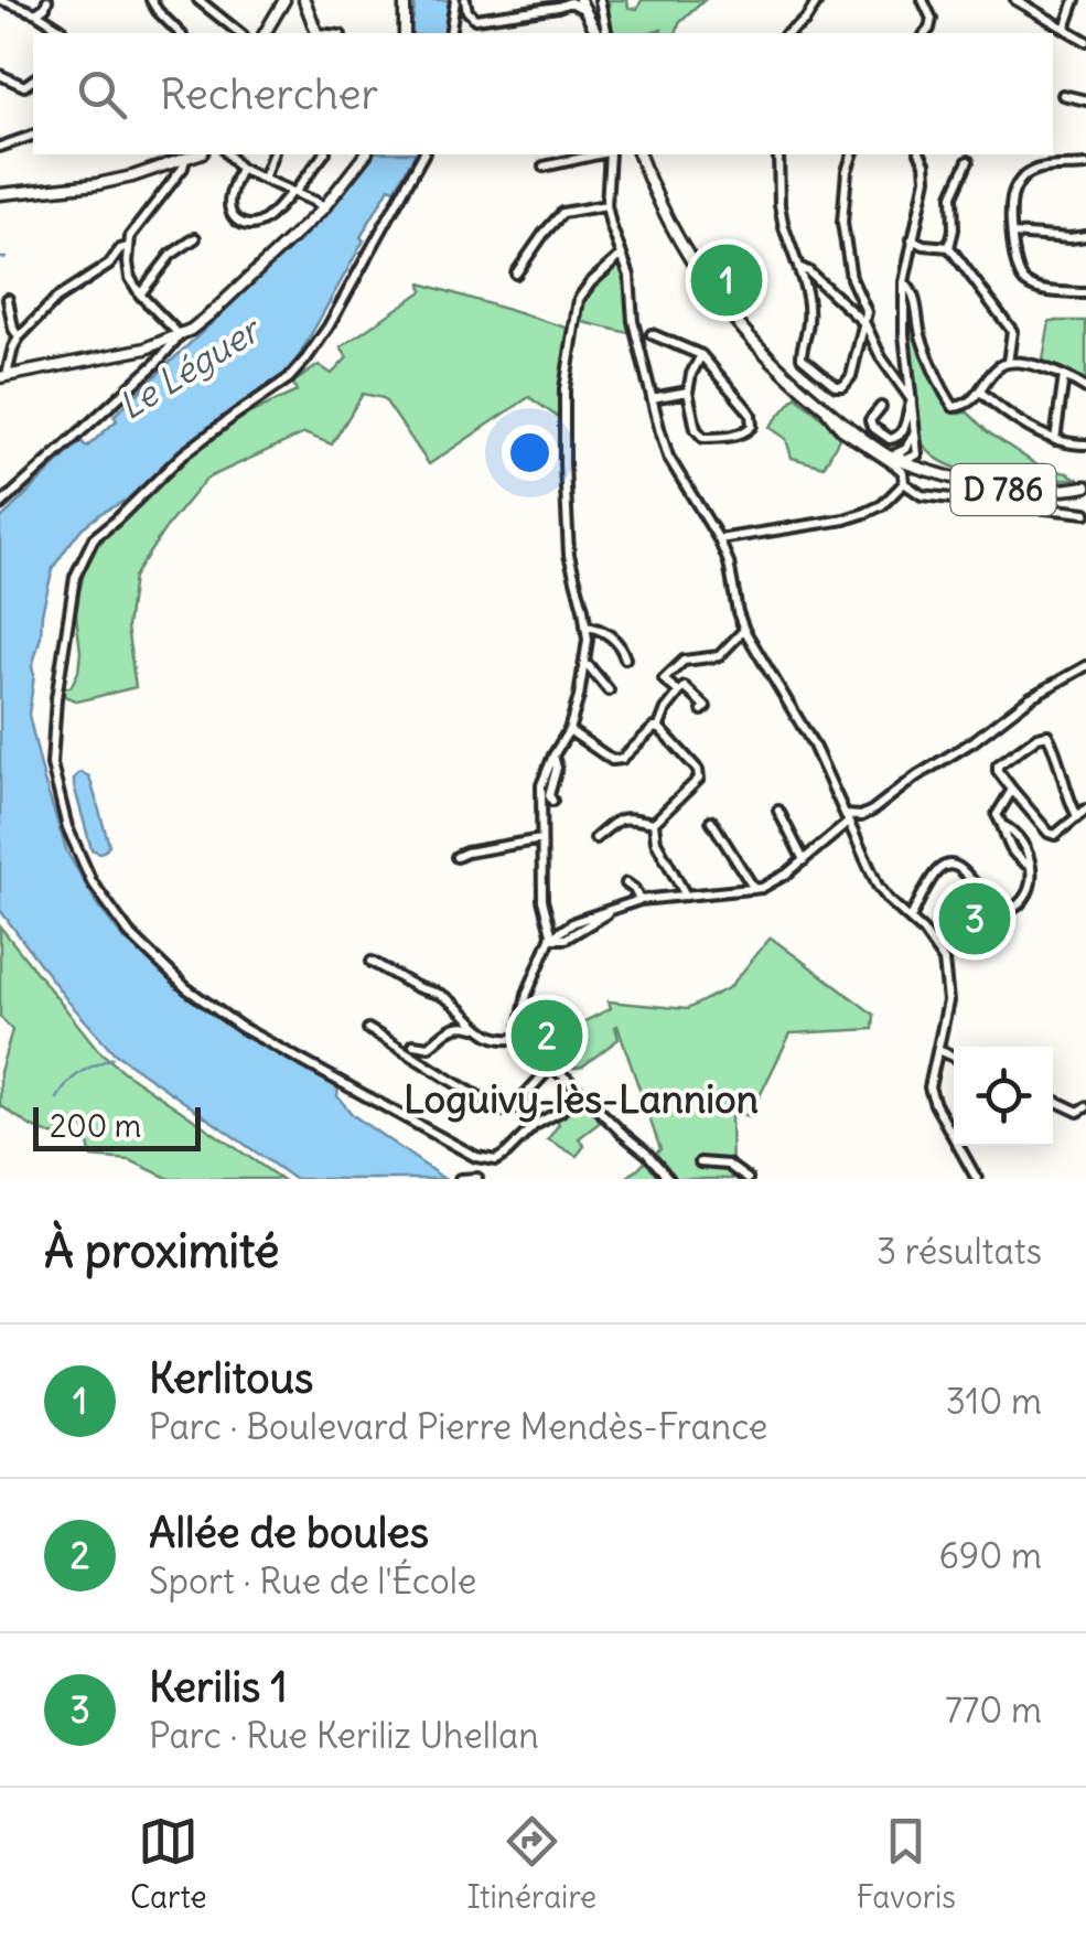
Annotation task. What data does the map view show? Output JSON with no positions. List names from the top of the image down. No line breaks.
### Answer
{"streets":{"main road":["D 786"]},"districts":["Loguivy-lès-Lannion"],"water":["Le Léguer"],"scale_bar":"200 m","page":{"search":"Rechercher","pins":["1","3","2"],"scale":"200 m","heading":["À proximité","3 résultats"],"list":[{"mark":"1","name":"Kerlitous","note":"Parc · Boulevard Pierre Mendès-France","value":"310 m"},{"mark":"2","name":"Allée de boules","note":"Sport · Rue de l'École","value":"690 m"},{"mark":"3","name":"Kerilis 1","note":"Parc · Rue Keriliz Uhellan","value":"770 m"}],"nav":["Carte","Itinéraire","Favoris"]}}
